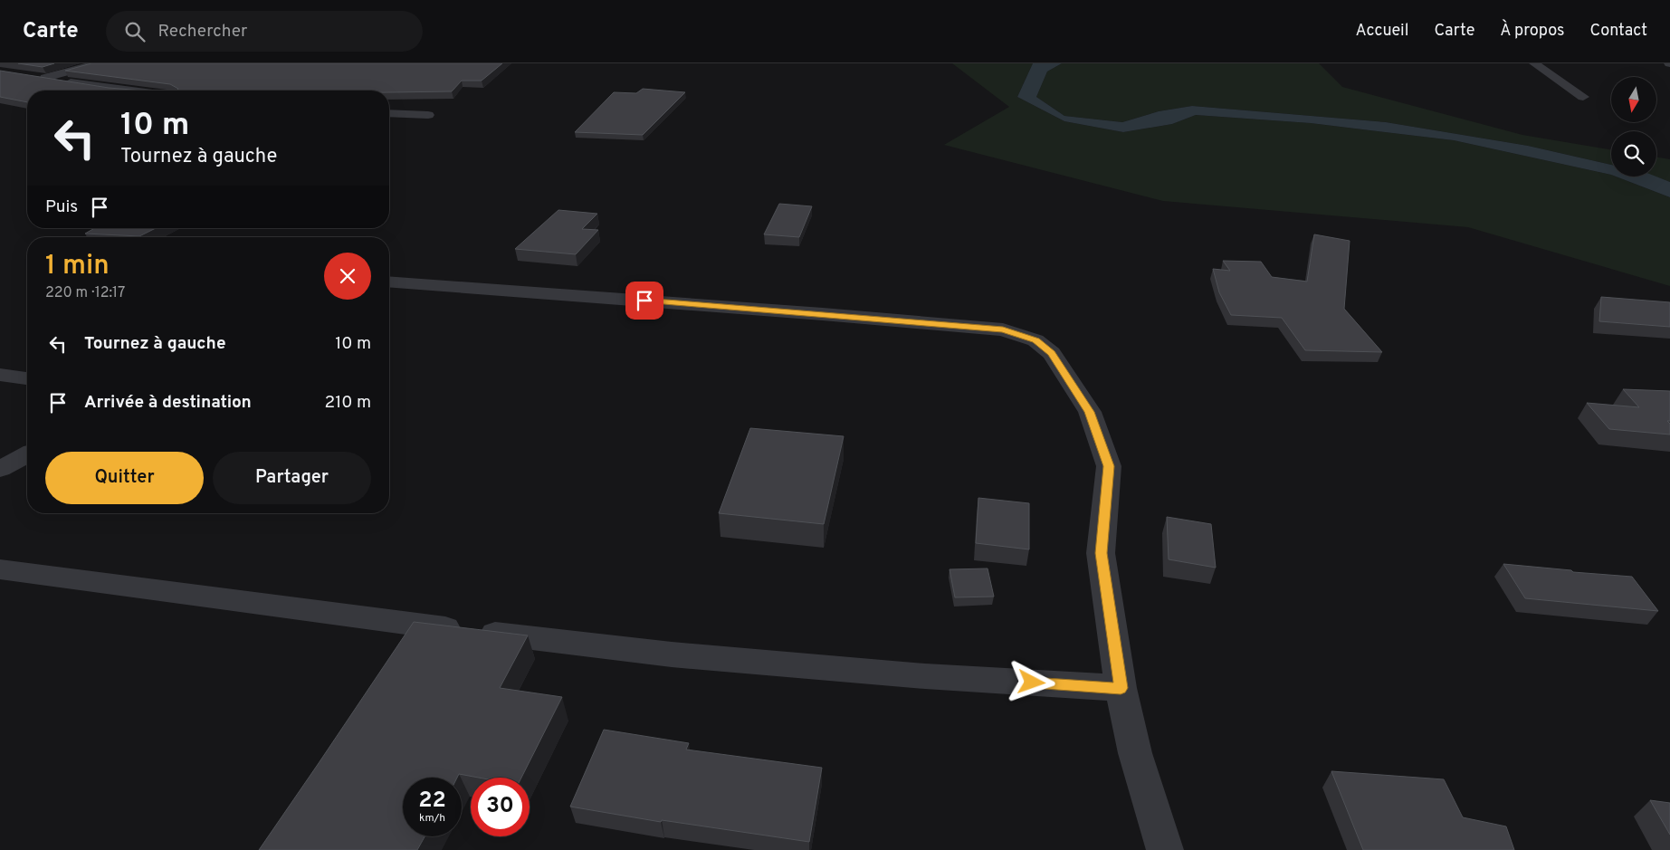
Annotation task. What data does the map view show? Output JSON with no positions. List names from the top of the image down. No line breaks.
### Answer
{"north":"bottom","page":{"header":"Carte","search":"Rechercher","nav":["Accueil","Carte","À propos","Contact"],"turn":["10 m","Tournez à gauche"],"then":"Puis","heading":["1 min","220 m · 12:17"],"list":[{"name":"Tournez à gauche","value":"10 m"},{"name":"Arrivée à destination","value":"210 m"}],"buttons":["Quitter","Partager"],"speed":"22 km/h","limit":"30"}}
